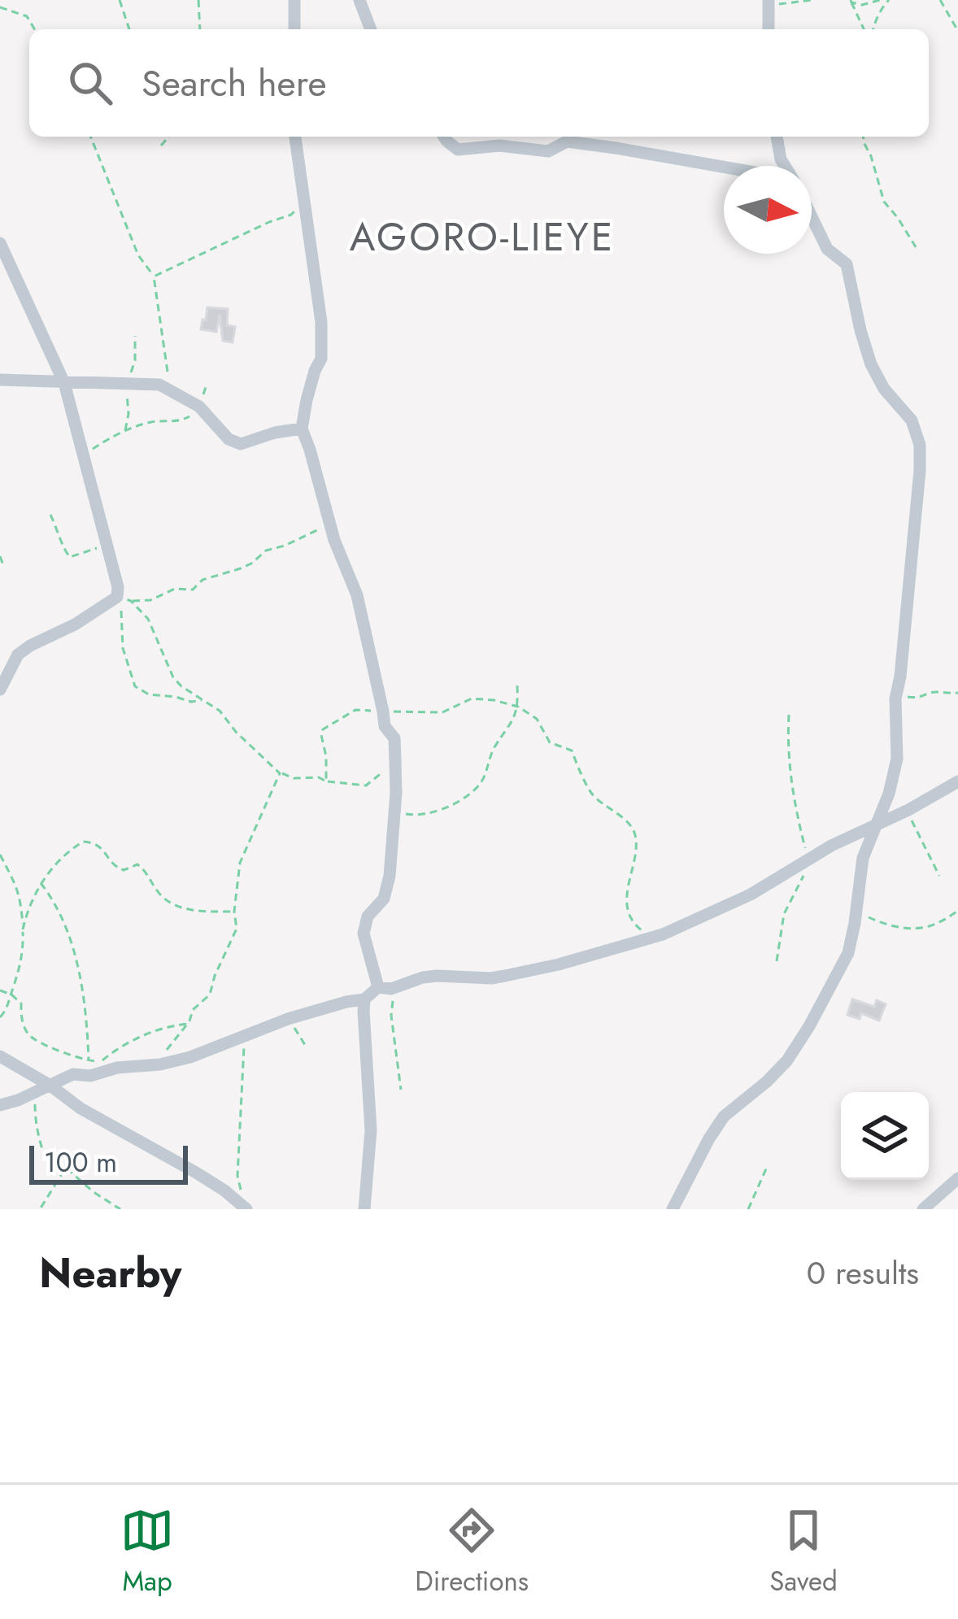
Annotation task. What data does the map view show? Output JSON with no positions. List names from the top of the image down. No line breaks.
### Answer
{"districts":["AGORO-LIEYE"],"scale_bar":"100 m","north":"right","page":{"search":"Search here","scale":"100 m","heading":["Nearby","0 results"],"nav":["Map","Directions","Saved"]}}
